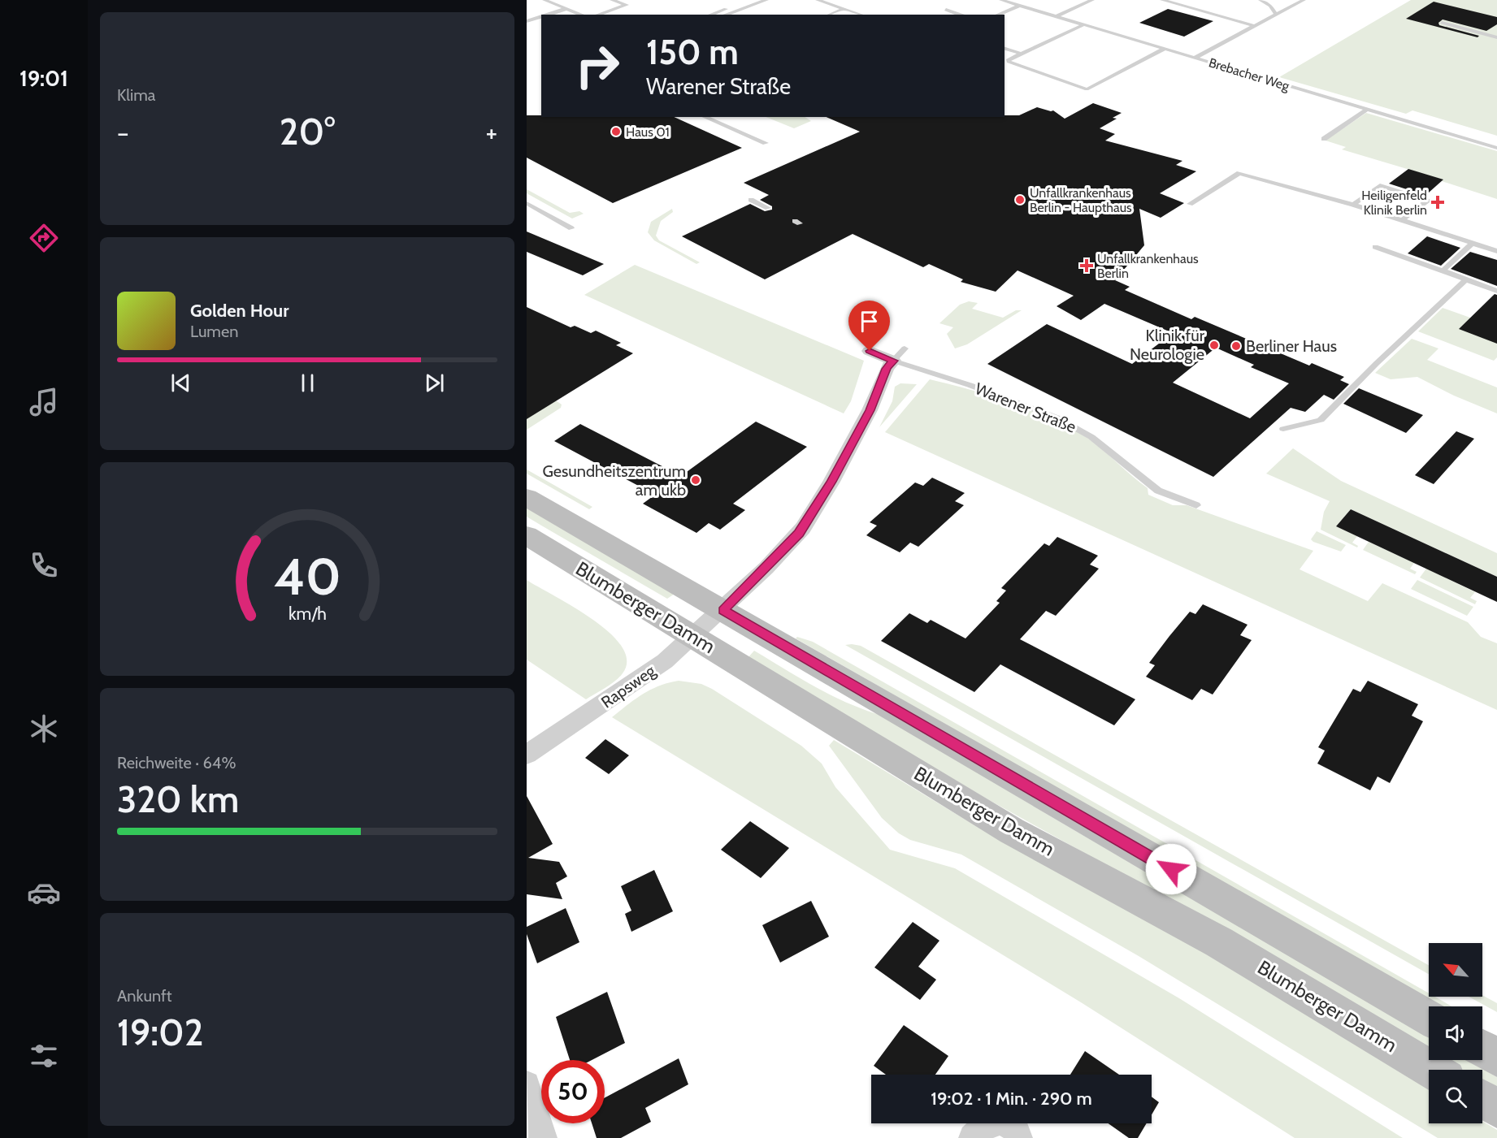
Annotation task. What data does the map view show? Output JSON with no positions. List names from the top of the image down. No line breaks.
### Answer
{"streets":{"main road":["Blumberger Damm"],"street":["Warener Straße","Rapsweg"],"lane":["Brebacher Weg"]},"crossings":[["Blumberger Damm","Rapsweg"]],"places":{"other":["Haus 01","Unfallkrankenhaus Berlin - Haupthaus","Klinik für Neurologie","Berliner Haus","Gesundheitszentrum am ukb"],"health":["Heiligenfeld Klinik Berlin","Unfallkrankenhaus Berlin"]},"north":"top left","page":{"tabs":"19:01","tile":["Klima",["Reichweite · 64%","320 km"],["Ankunft","19:02"]],"turn":["150 m","Warener Straße"],"heat":["−","20°","+"],"song":["Golden Hour","Lumen"],"limit":"50","trip":"19:02 · 1 Min. · 290 m","gauge":["40","km/h"]}}
